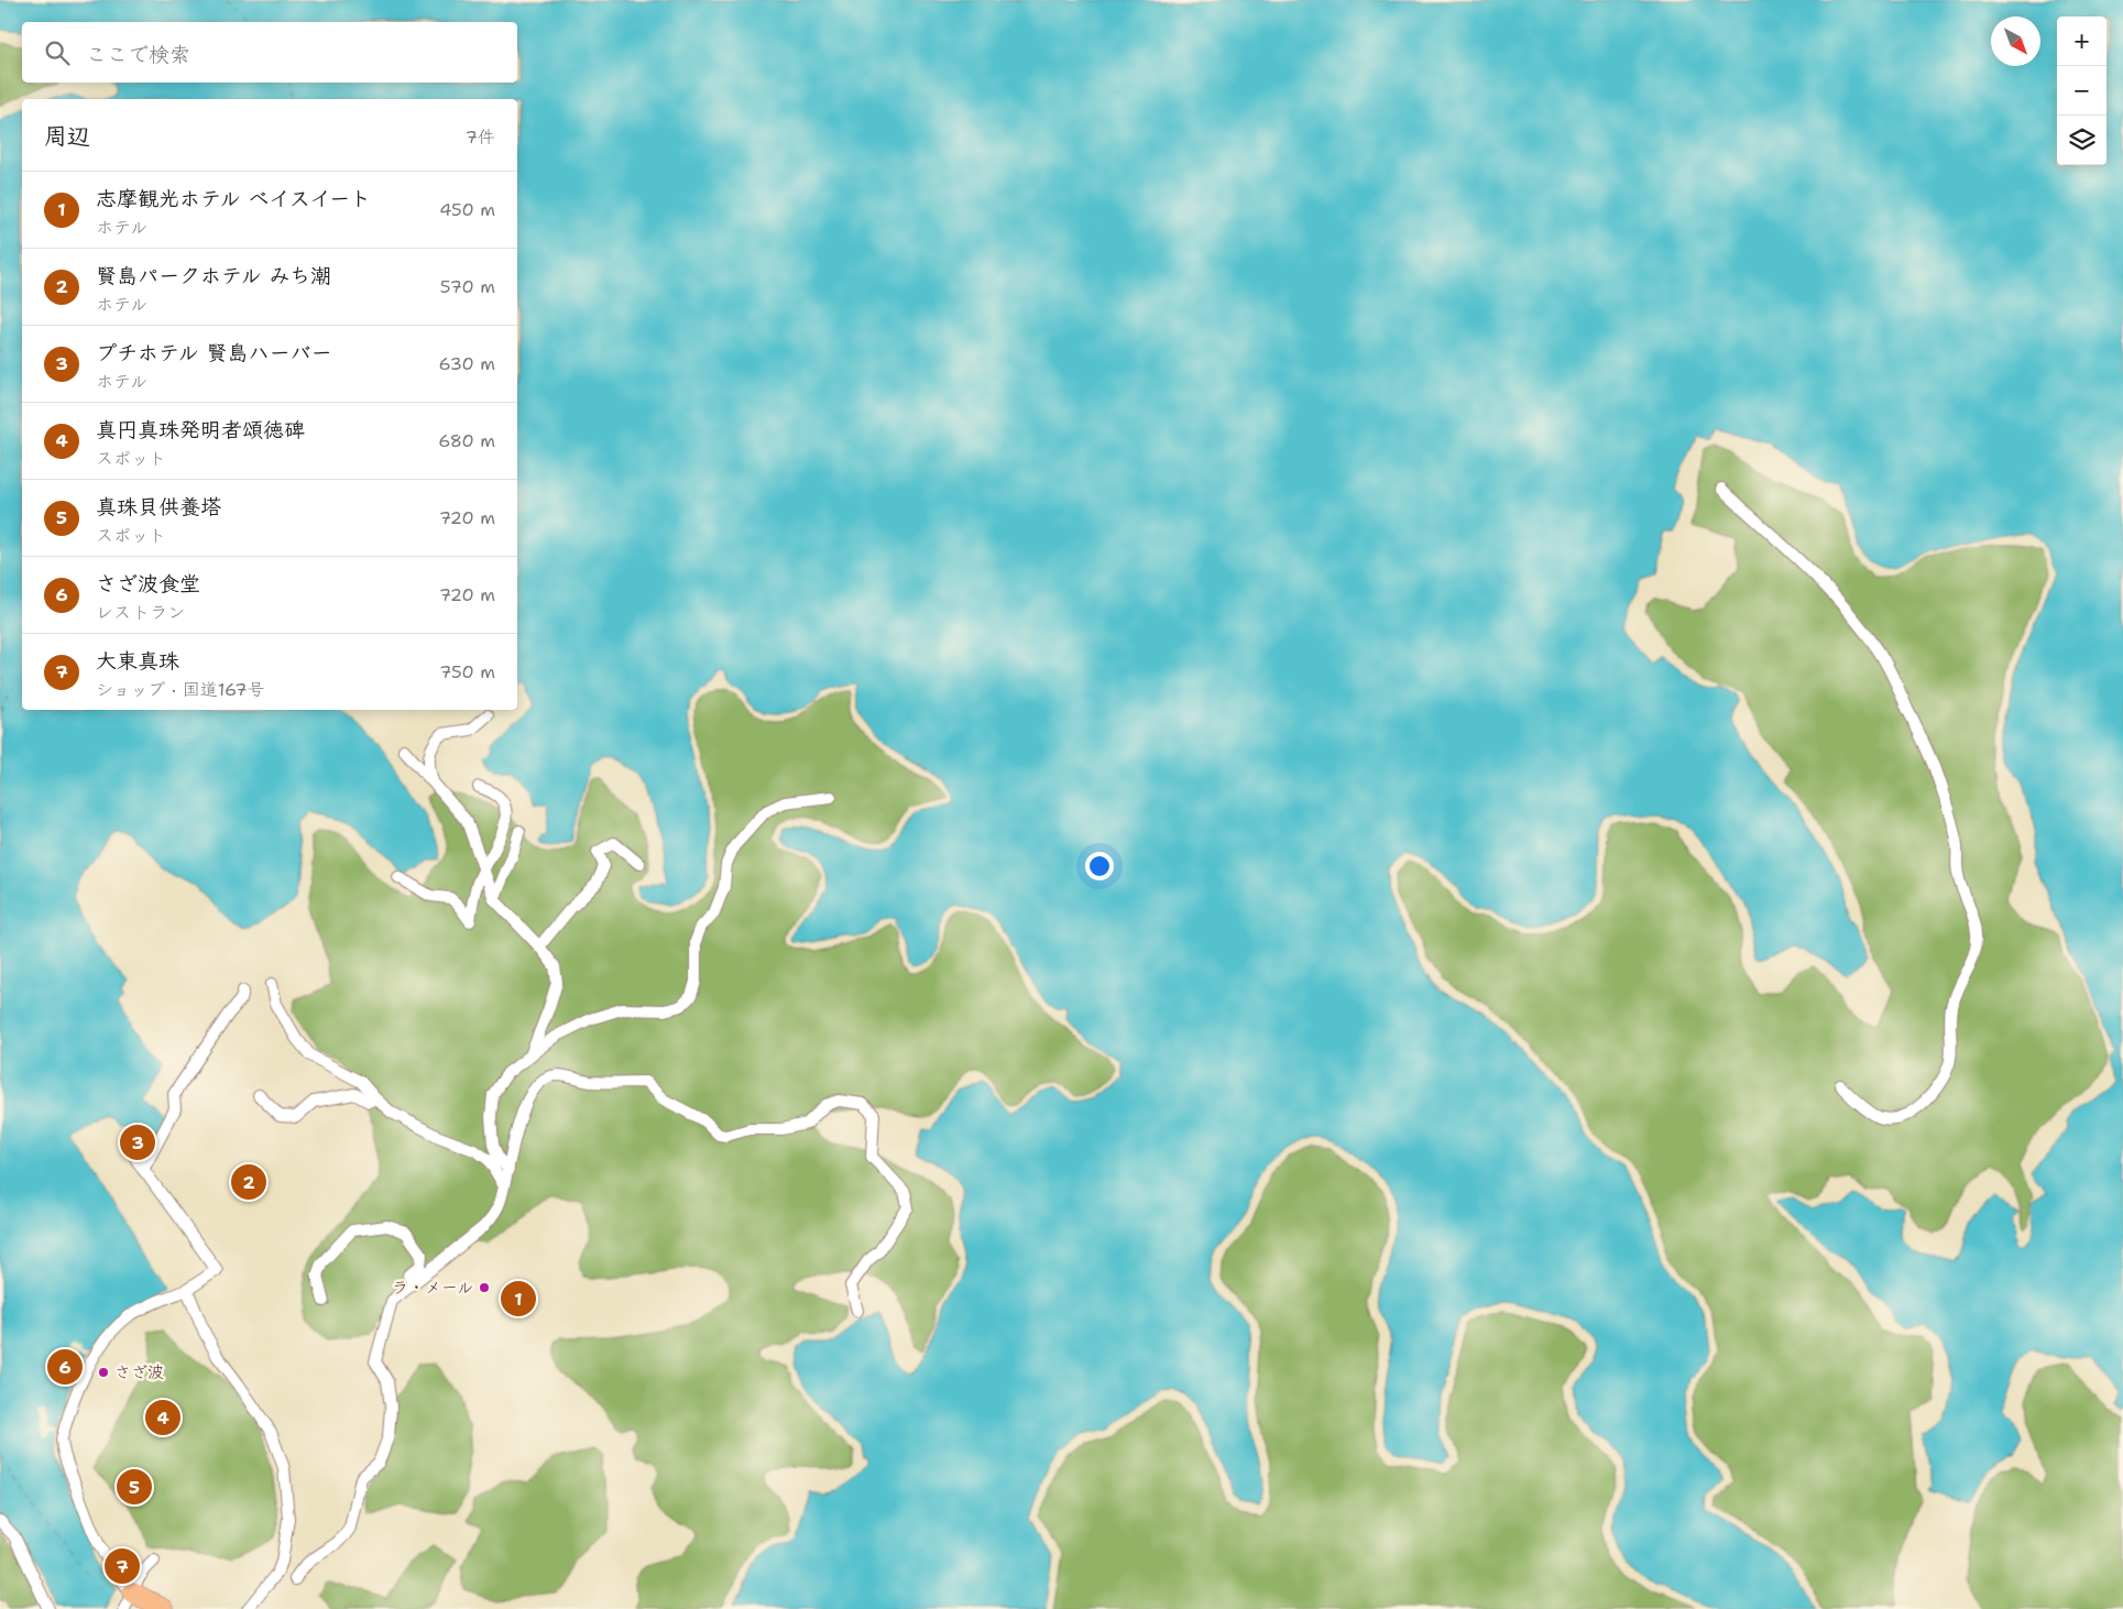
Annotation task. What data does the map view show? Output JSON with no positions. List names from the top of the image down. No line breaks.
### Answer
{"places":["ラ・メール","さざ波"],"north":"bottom right","page":{"map_buttons":["+","−"],"search":"ここで検索","heading":["周辺","7件"],"list":[{"mark":"1","name":"志摩観光ホテル ベイスイート","note":"ホテル","value":"450 m"},{"mark":"2","name":"賢島パークホテル みち潮","note":"ホテル","value":"570 m"},{"mark":"3","name":"プチホテル 賢島ハーバー","note":"ホテル","value":"630 m"},{"mark":"4","name":"真円真珠発明者頌徳碑","note":"スポット","value":"680 m"},{"mark":"5","name":"真珠貝供養塔","note":"スポット","value":"720 m"},{"mark":"6","name":"さざ波食堂","note":"レストラン","value":"720 m"},{"mark":"7","name":"大東真珠","note":"ショップ · 国道167号","value":"750 m"}],"pins":["3","2","1","6","4","5","7"]}}
